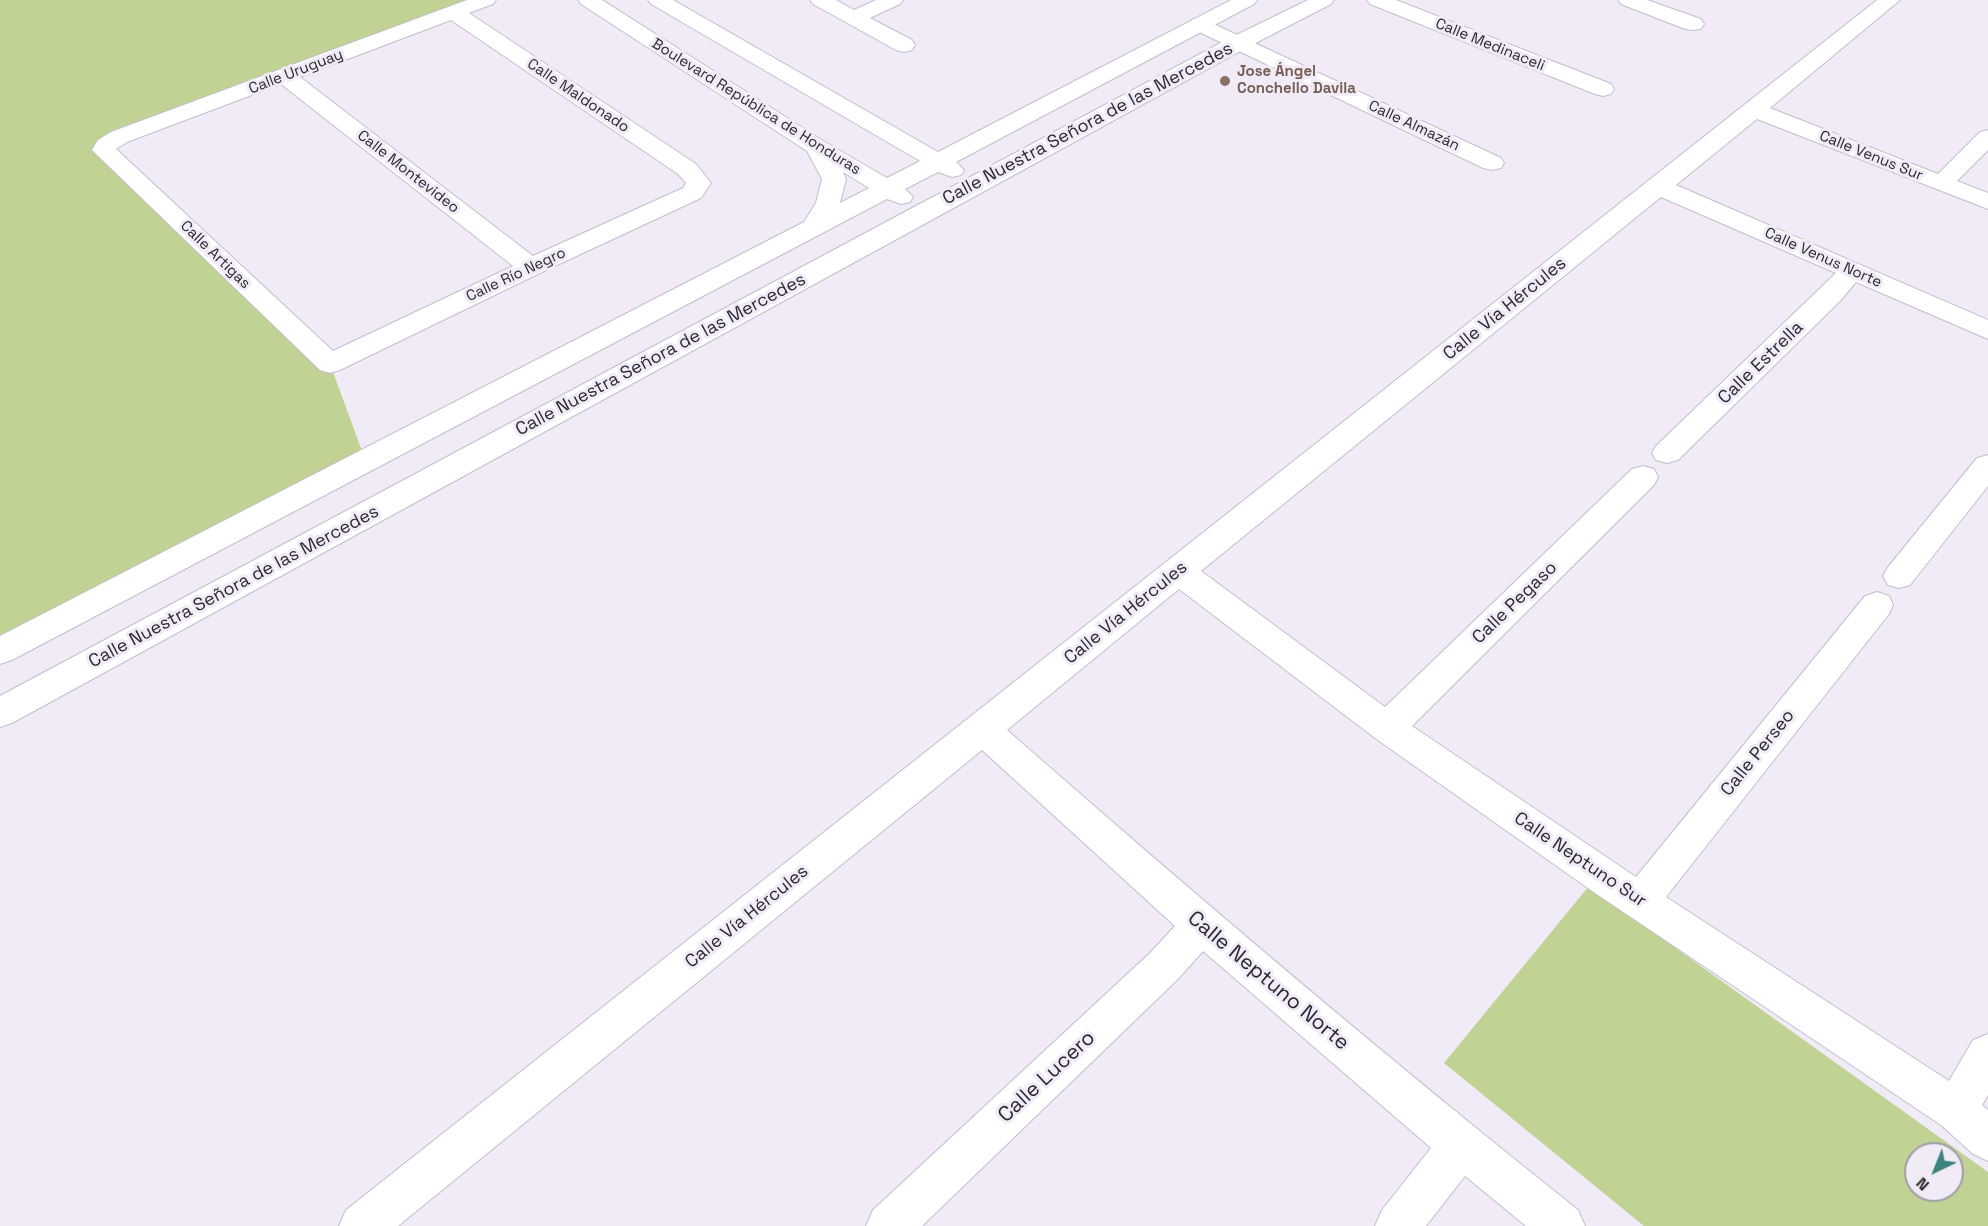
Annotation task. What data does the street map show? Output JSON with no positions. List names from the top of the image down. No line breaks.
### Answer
{"streets":{"street":["Calle Medinaceli","Calle Uruguay","Calle Maldonado","Boulevard República de Honduras","Calle Nuestra Señora de las Mercedes","Calle Almazán","Calle Venus Sur","Calle Montevideo","Calle Artigas","Calle Venus Norte","Calle Río Negro","Calle Vía Hércules","Calle Estrella","Calle Pegaso","Calle Perseo","Calle Neptuno Sur","Calle Neptuno Norte","Calle Lucero"]},"crossings":[["Calle Uruguay","Calle Maldonado"],["Calle Uruguay","Calle Montevideo"],["Calle Uruguay","Calle Artigas"],["Calle Maldonado","Calle Río Negro"],["Boulevard República de Honduras","Calle Nuestra Señora de las Mercedes"],["Calle Nuestra Señora de las Mercedes","Calle Almazán"],["Calle Venus Sur","Calle Vía Hércules"],["Calle Montevideo","Calle Río Negro"],["Calle Artigas","Calle Río Negro"],["Calle Venus Norte","Calle Vía Hércules"],["Calle Venus Norte","Calle Estrella"],["Calle Vía Hércules","Calle Neptuno Sur"],["Calle Vía Hércules","Calle Neptuno Norte"],["Calle Pegaso","Calle Neptuno Sur"],["Calle Perseo","Calle Neptuno Sur"],["Calle Neptuno Norte","Calle Lucero"]],"places":["Jose Ángel Conchello Davila"],"north":"bottom left"}
